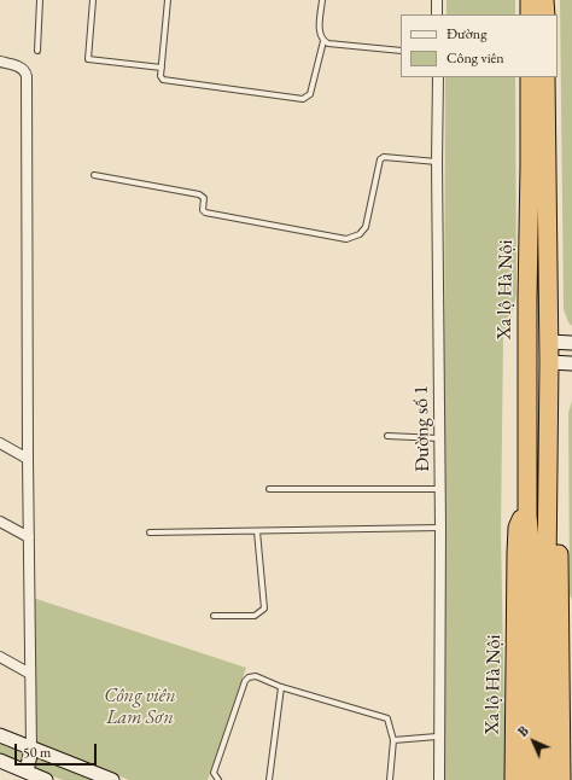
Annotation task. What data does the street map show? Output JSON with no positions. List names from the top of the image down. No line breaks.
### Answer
{"streets":{"highway":["Xa lộ Hà Nội"],"street":["Đường số 1"]},"parks":["Công viên Lam Sơn"],"legend":["Đường","Công viên"],"scale_bar":"50 m","north":"top left"}
